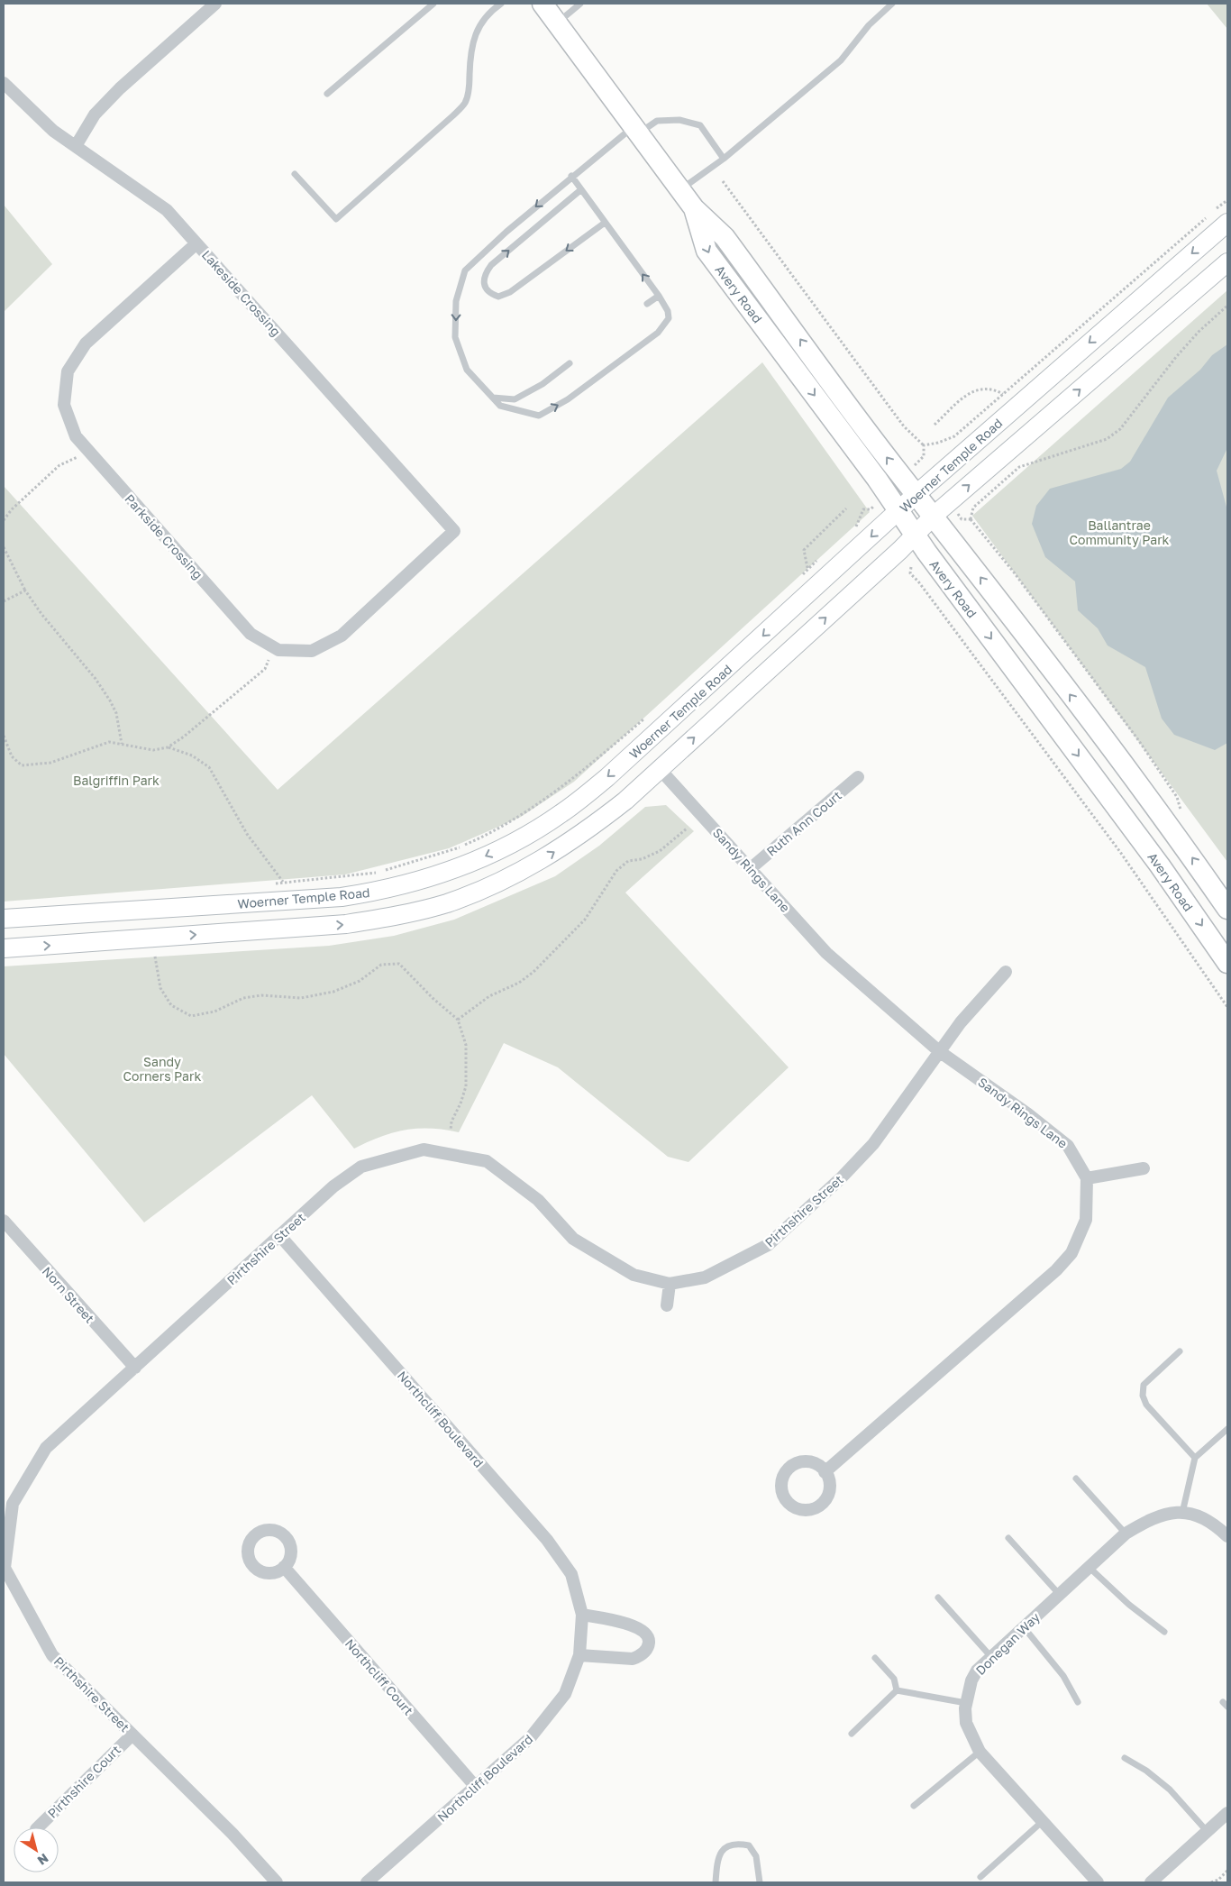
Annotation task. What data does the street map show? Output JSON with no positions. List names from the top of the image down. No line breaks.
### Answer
{"streets":{"main road":["Avery Road","Woerner Temple Road"],"street":["Lakeside Crossing","Parkside Crossing","Ruth Ann Court","Sandy Rings Lane","Pirthshire Street","Norn Street","Northcliff Boulevard","Donegan Way","Northcliff Court","Pirthshire Court"]},"crossings":[["Lakeside Crossing","Parkside Crossing"],["Avery Road","Woerner Temple Road"],["Woerner Temple Road","Sandy Rings Lane"],["Ruth Ann Court","Sandy Rings Lane"],["Sandy Rings Lane","Pirthshire Street"],["Pirthshire Street","Norn Street"],["Pirthshire Street","Northcliff Boulevard"],["Pirthshire Street","Pirthshire Court"],["Northcliff Boulevard","Northcliff Court"]],"parks":["Ballantrae Community Park","Balgriffin Park","Sandy Corners Park"],"north":"bottom right"}
